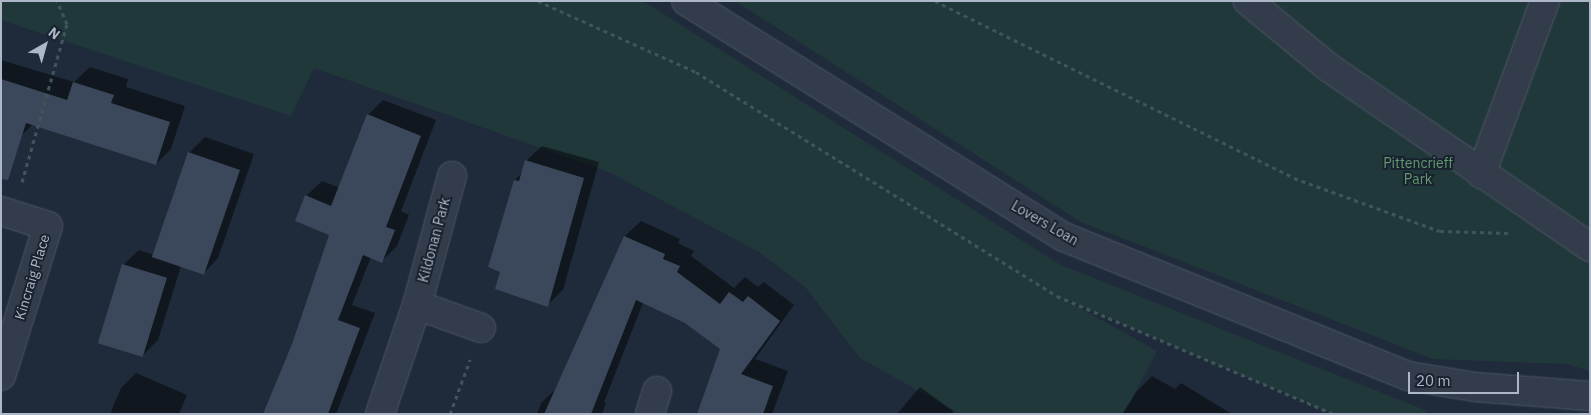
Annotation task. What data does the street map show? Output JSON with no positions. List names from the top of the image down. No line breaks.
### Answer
{"streets":{"street":["Lovers Loan","Kildonan Park","Kincraig Place"]},"parks":["Pittencrieff Park"],"scale_bar":"20 m","north":"top right"}
